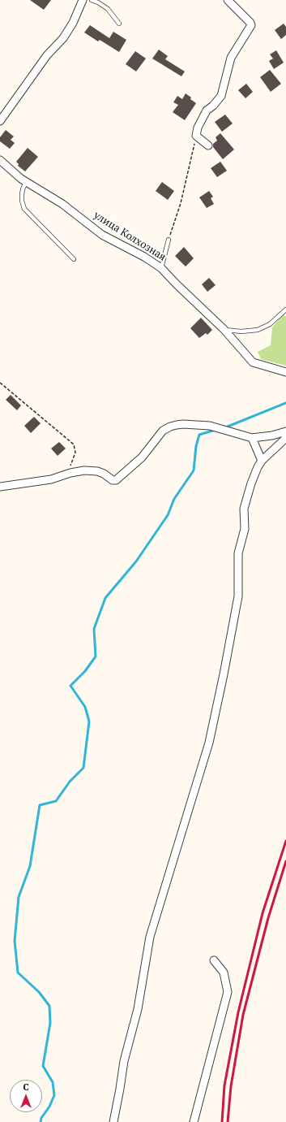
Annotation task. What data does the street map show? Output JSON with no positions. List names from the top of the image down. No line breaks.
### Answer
{"streets":{"street":["улица Колхозная"]},"north":"top"}
